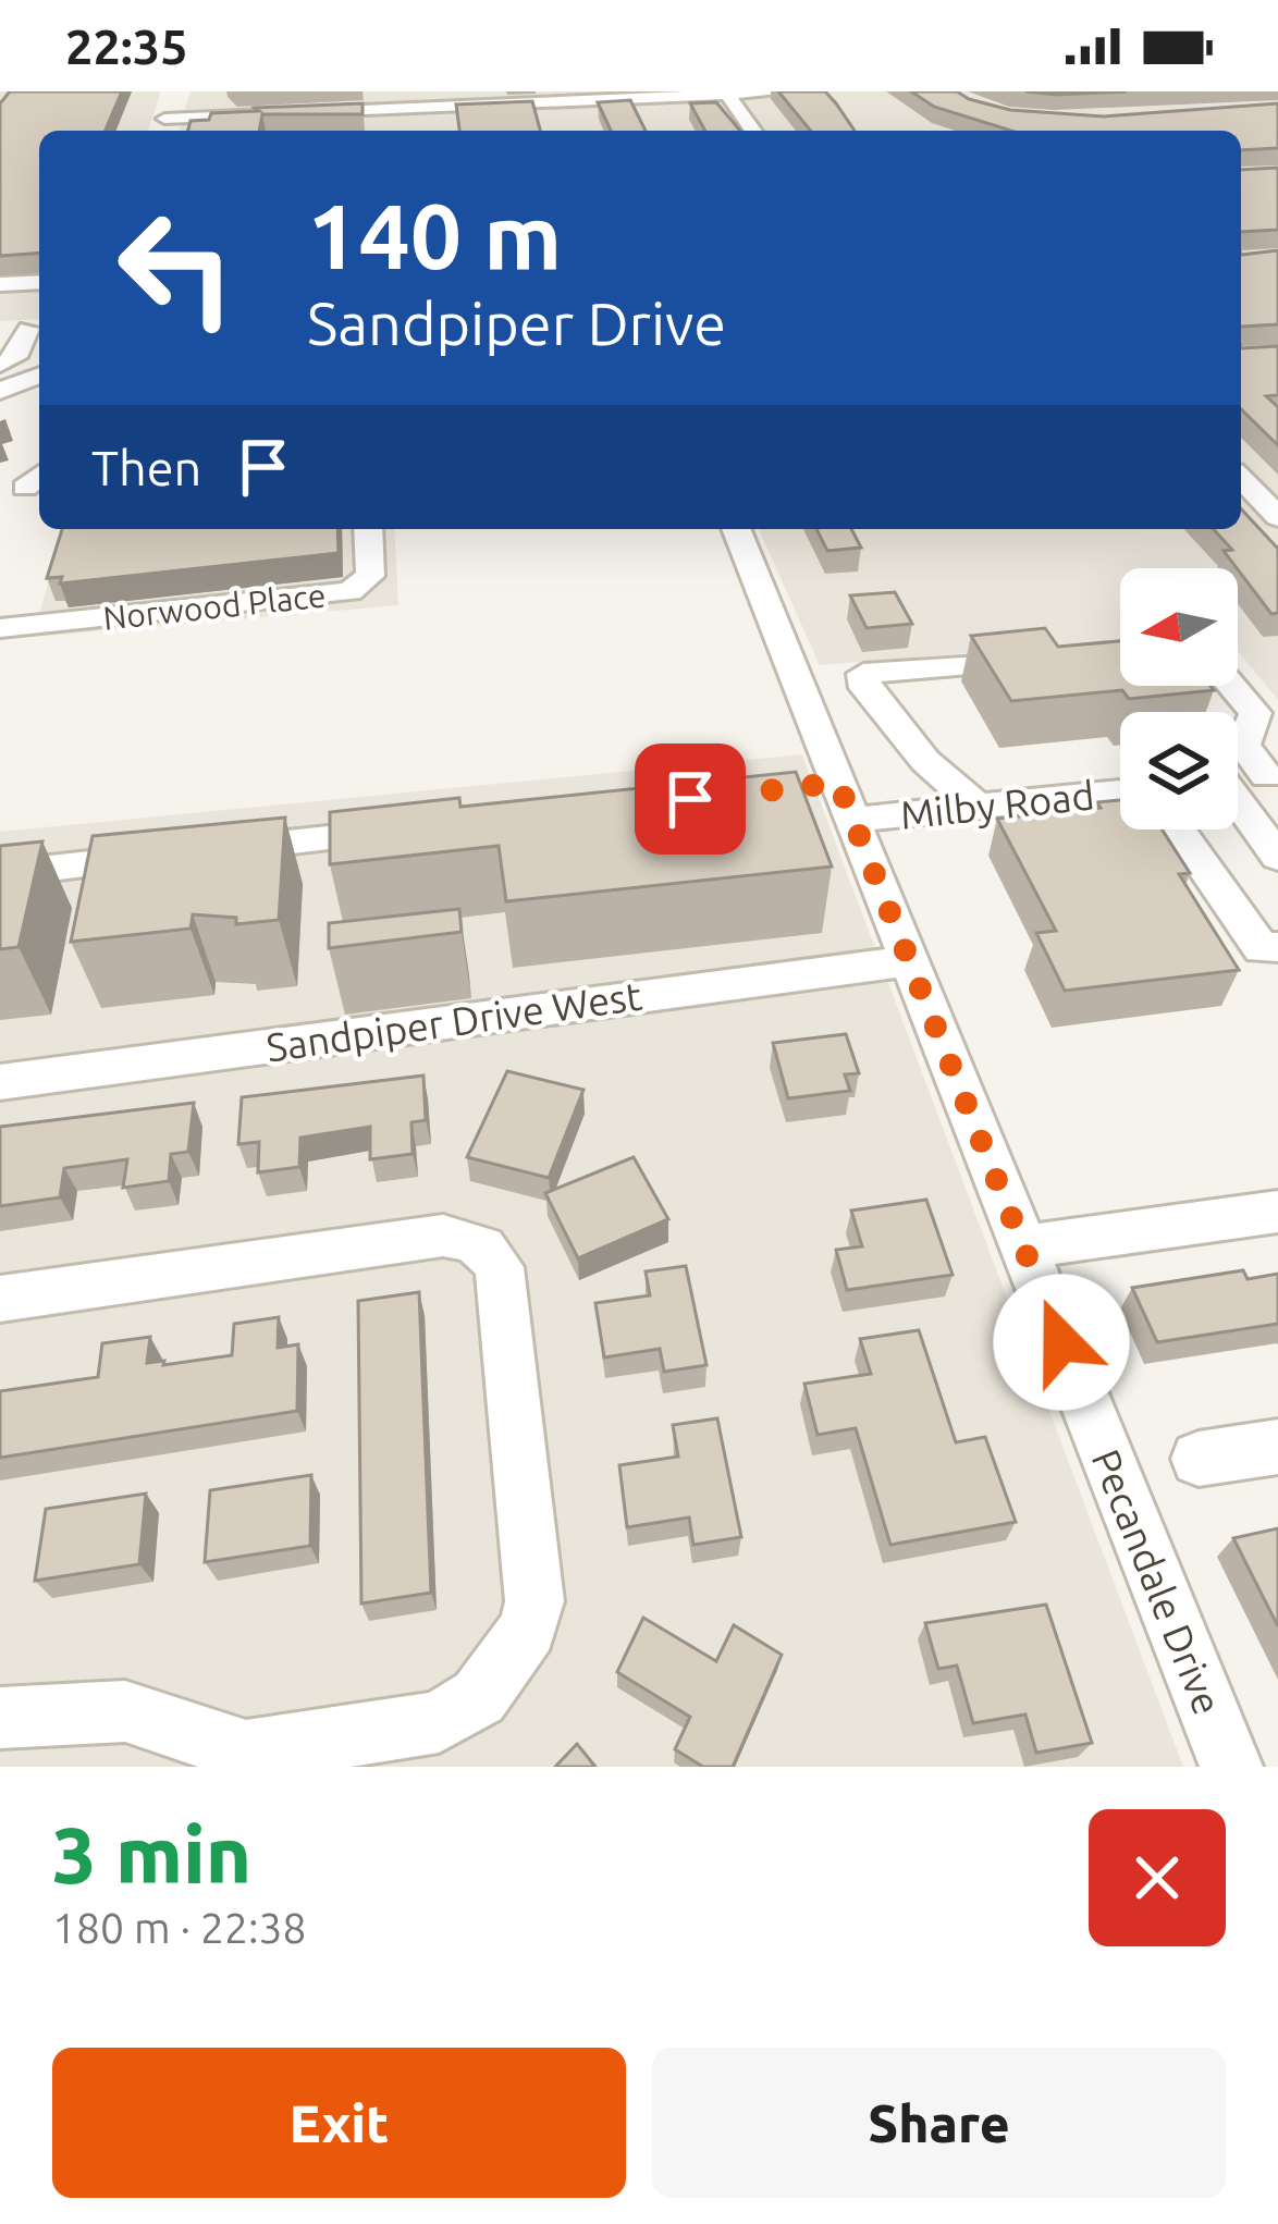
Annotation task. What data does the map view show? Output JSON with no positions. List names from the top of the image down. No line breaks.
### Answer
{"streets":{"street":["Norwood Place","Milby Road","Sandpiper Drive West","Pecandale Drive"]},"crossings":[["Milby Road","Pecandale Drive"],["Sandpiper Drive West","Pecandale Drive"]],"north":"left","page":{"status":"22:35","turn":["140 m","Sandpiper Drive"],"then":"Then","heading":["3 min","180 m · 22:38"],"buttons":["Exit","Share"]}}
